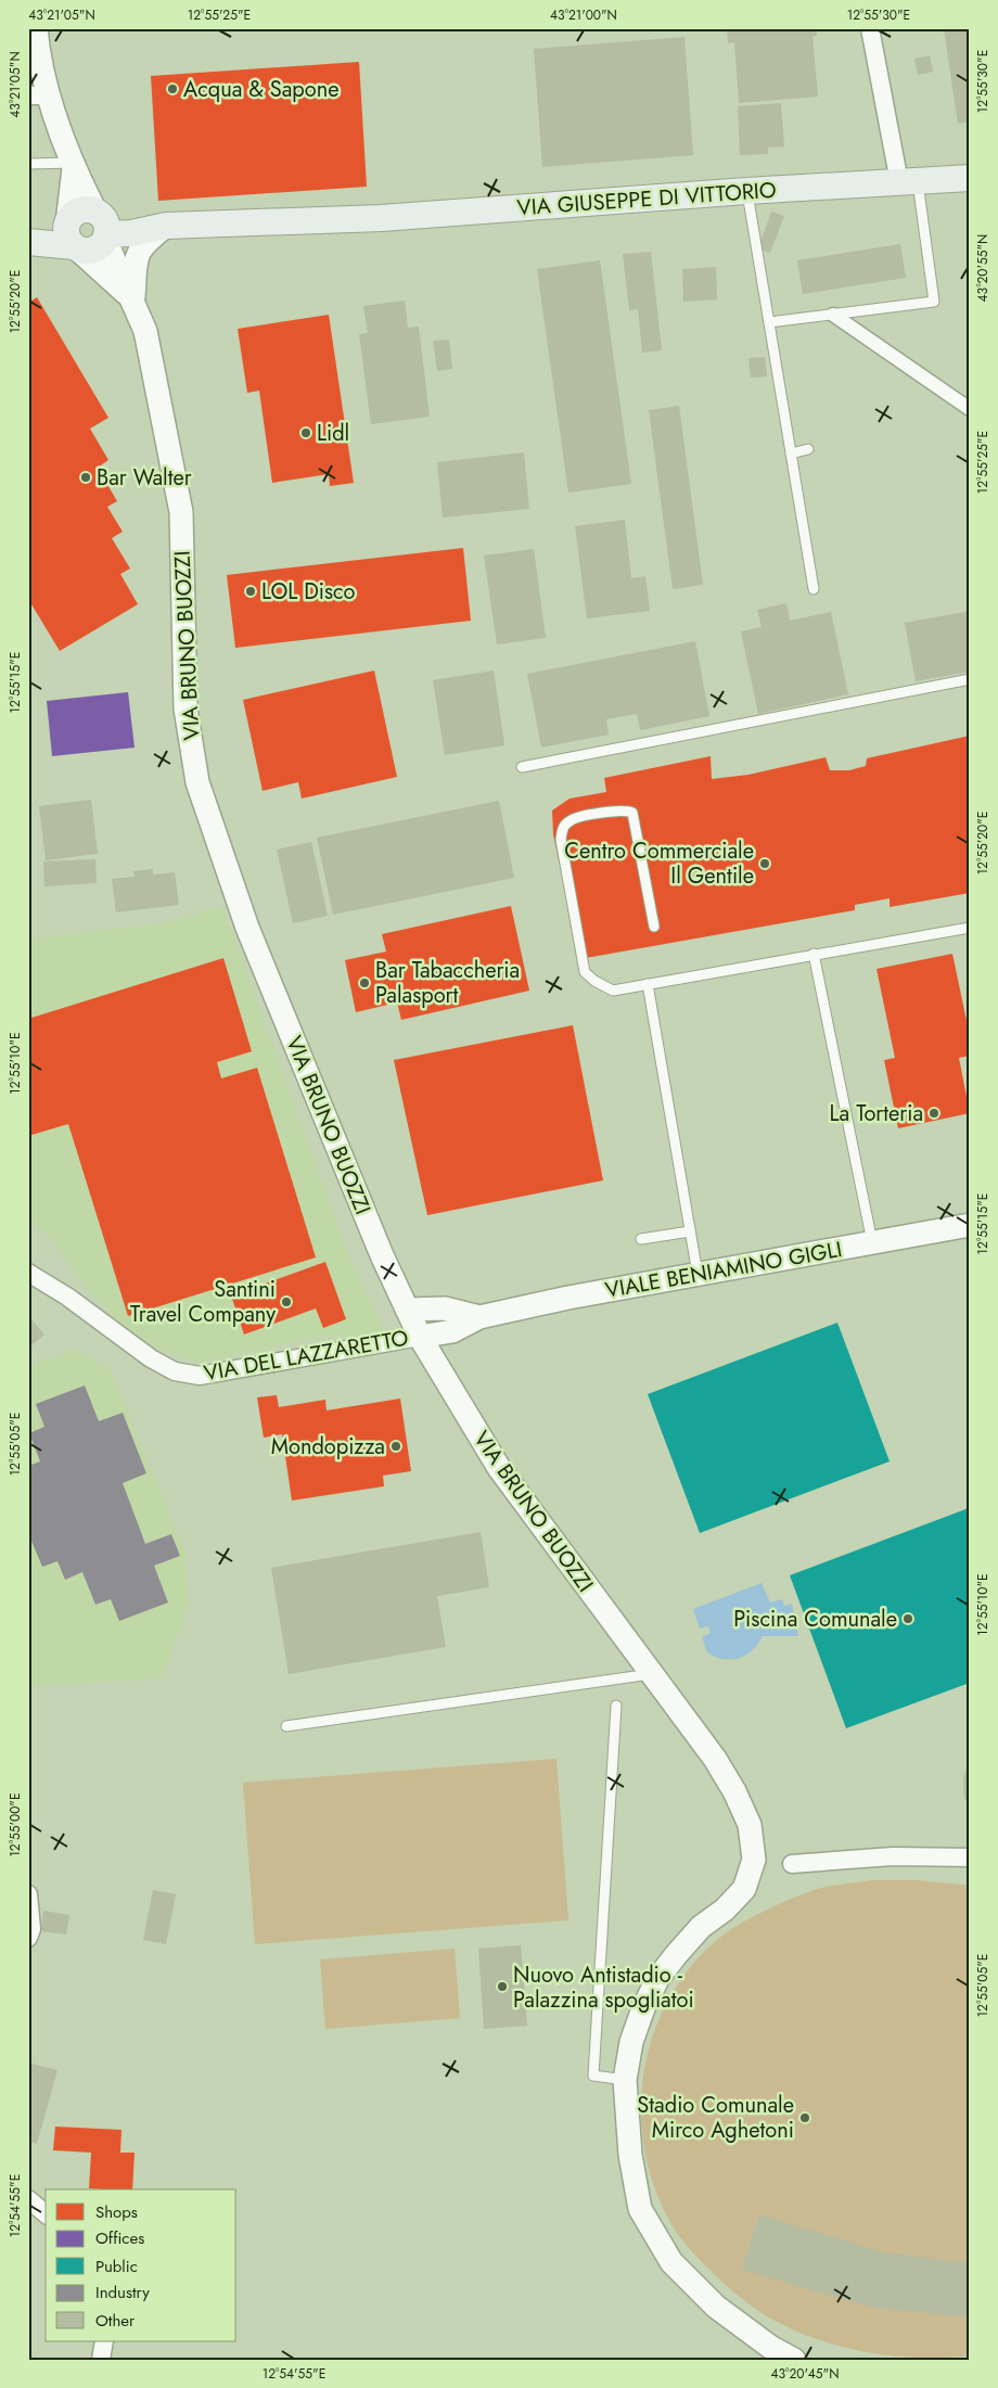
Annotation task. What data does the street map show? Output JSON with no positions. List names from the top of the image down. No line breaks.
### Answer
{"streets":{"main road":["VIA GIUSEPPE DI VITTORIO"],"street":["VIA BRUNO BUOZZI","VIALE BENIAMINO GIGLI","VIA DEL LAZZARETTO"]},"crossings":[["VIA GIUSEPPE DI VITTORIO","VIA BRUNO BUOZZI"],["VIA BRUNO BUOZZI","VIALE BENIAMINO GIGLI"],["VIA BRUNO BUOZZI","VIA DEL LAZZARETTO"],["VIALE BENIAMINO GIGLI","VIA DEL LAZZARETTO"]],"places":["Acqua & Sapone","Lidl","Bar Walter","LOL Disco","Centro Commerciale Il Gentile","Bar Tabaccheria Palasport","La Torteria","Santini Travel Company","Mondopizza","Piscina Comunale","Nuovo Antistadio - Palazzina spogliatoi","Stadio Comunale Mirco Aghetoni"],"legend":["Shops","Offices","Public","Industry","Other"],"coordinates":["43°21'05\"N","12°55'25\"E","43°21'00\"N","12°55'30\"E","43°20'55\"N","12°55'20\"E","12°55'15\"E","12°55'10\"E","12°55'05\"E","12°55'00\"E","12°54'55\"E","43°20'45\"N"]}
